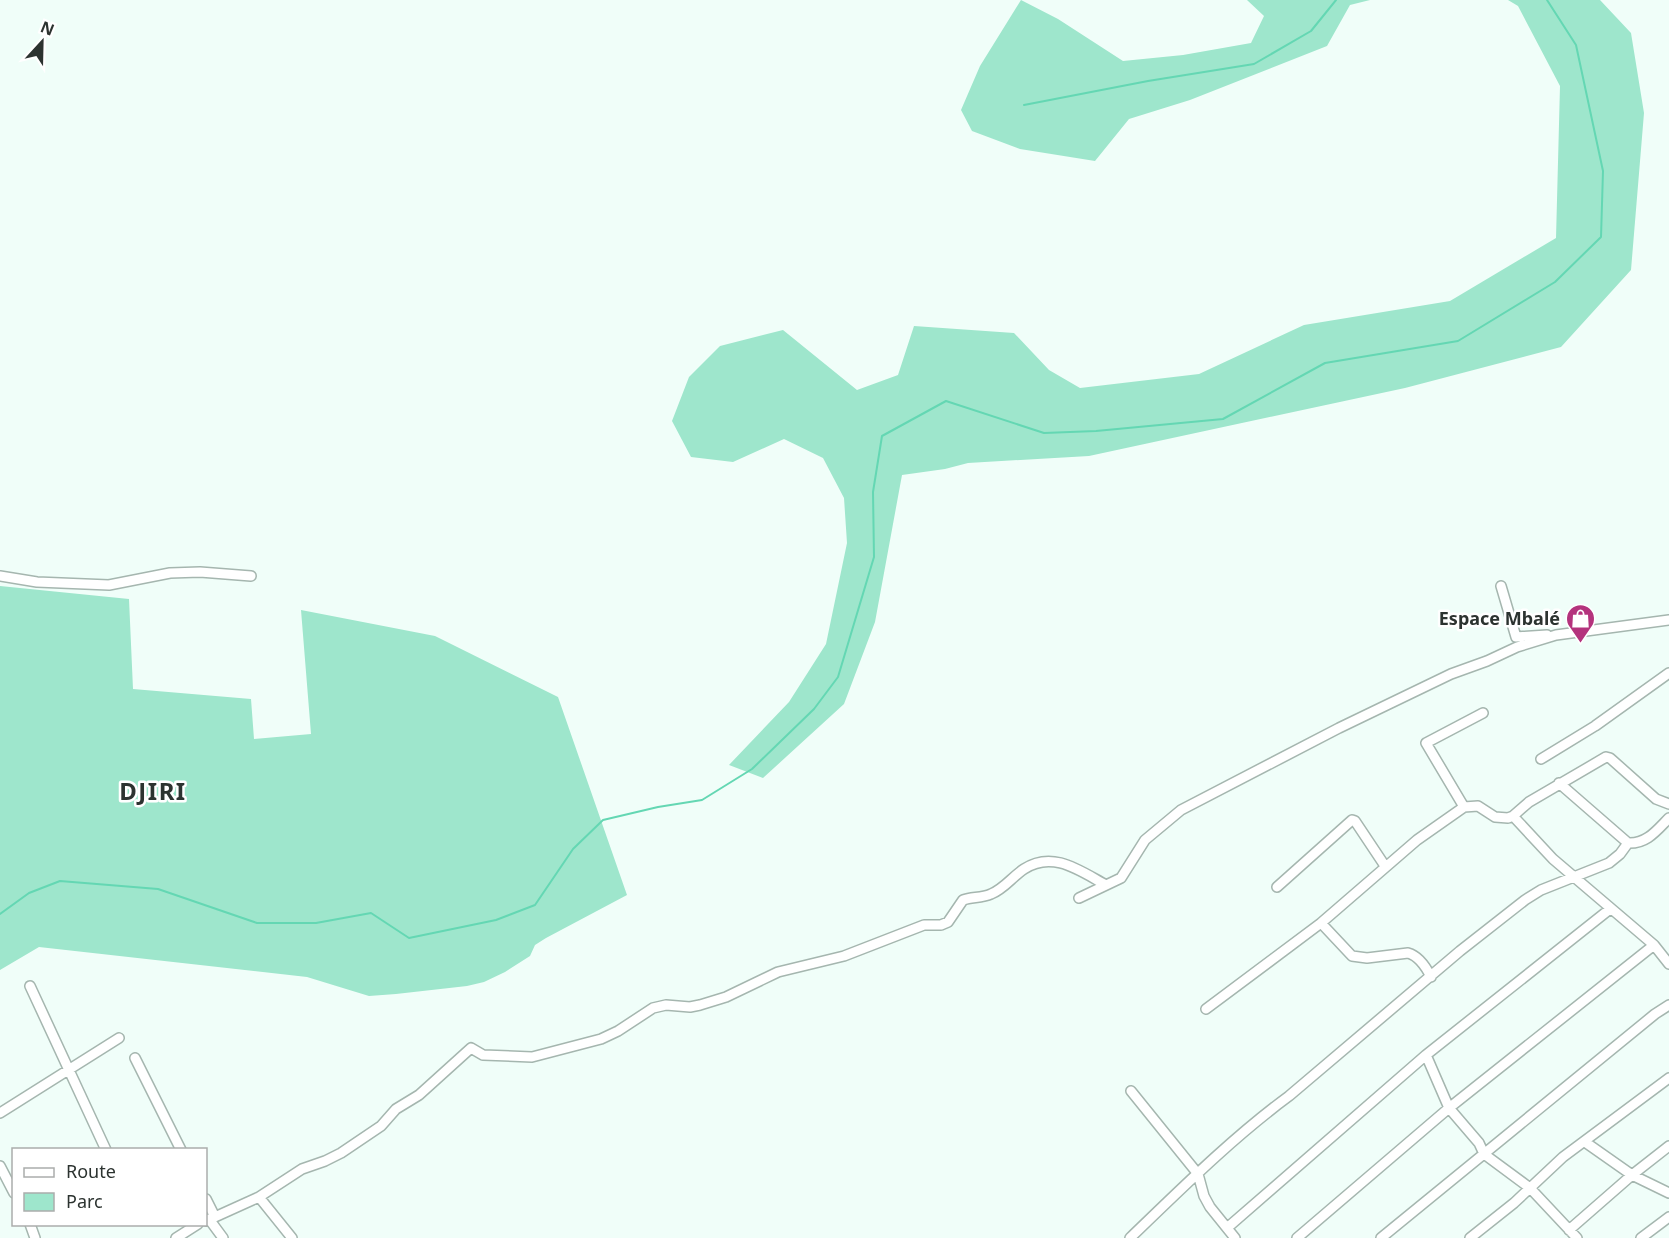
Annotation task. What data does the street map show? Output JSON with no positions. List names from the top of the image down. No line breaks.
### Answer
{"districts":["DJIRI"],"places":{"shop":["Espace Mbalé"]},"legend":["Route","Parc"],"north":"top"}
